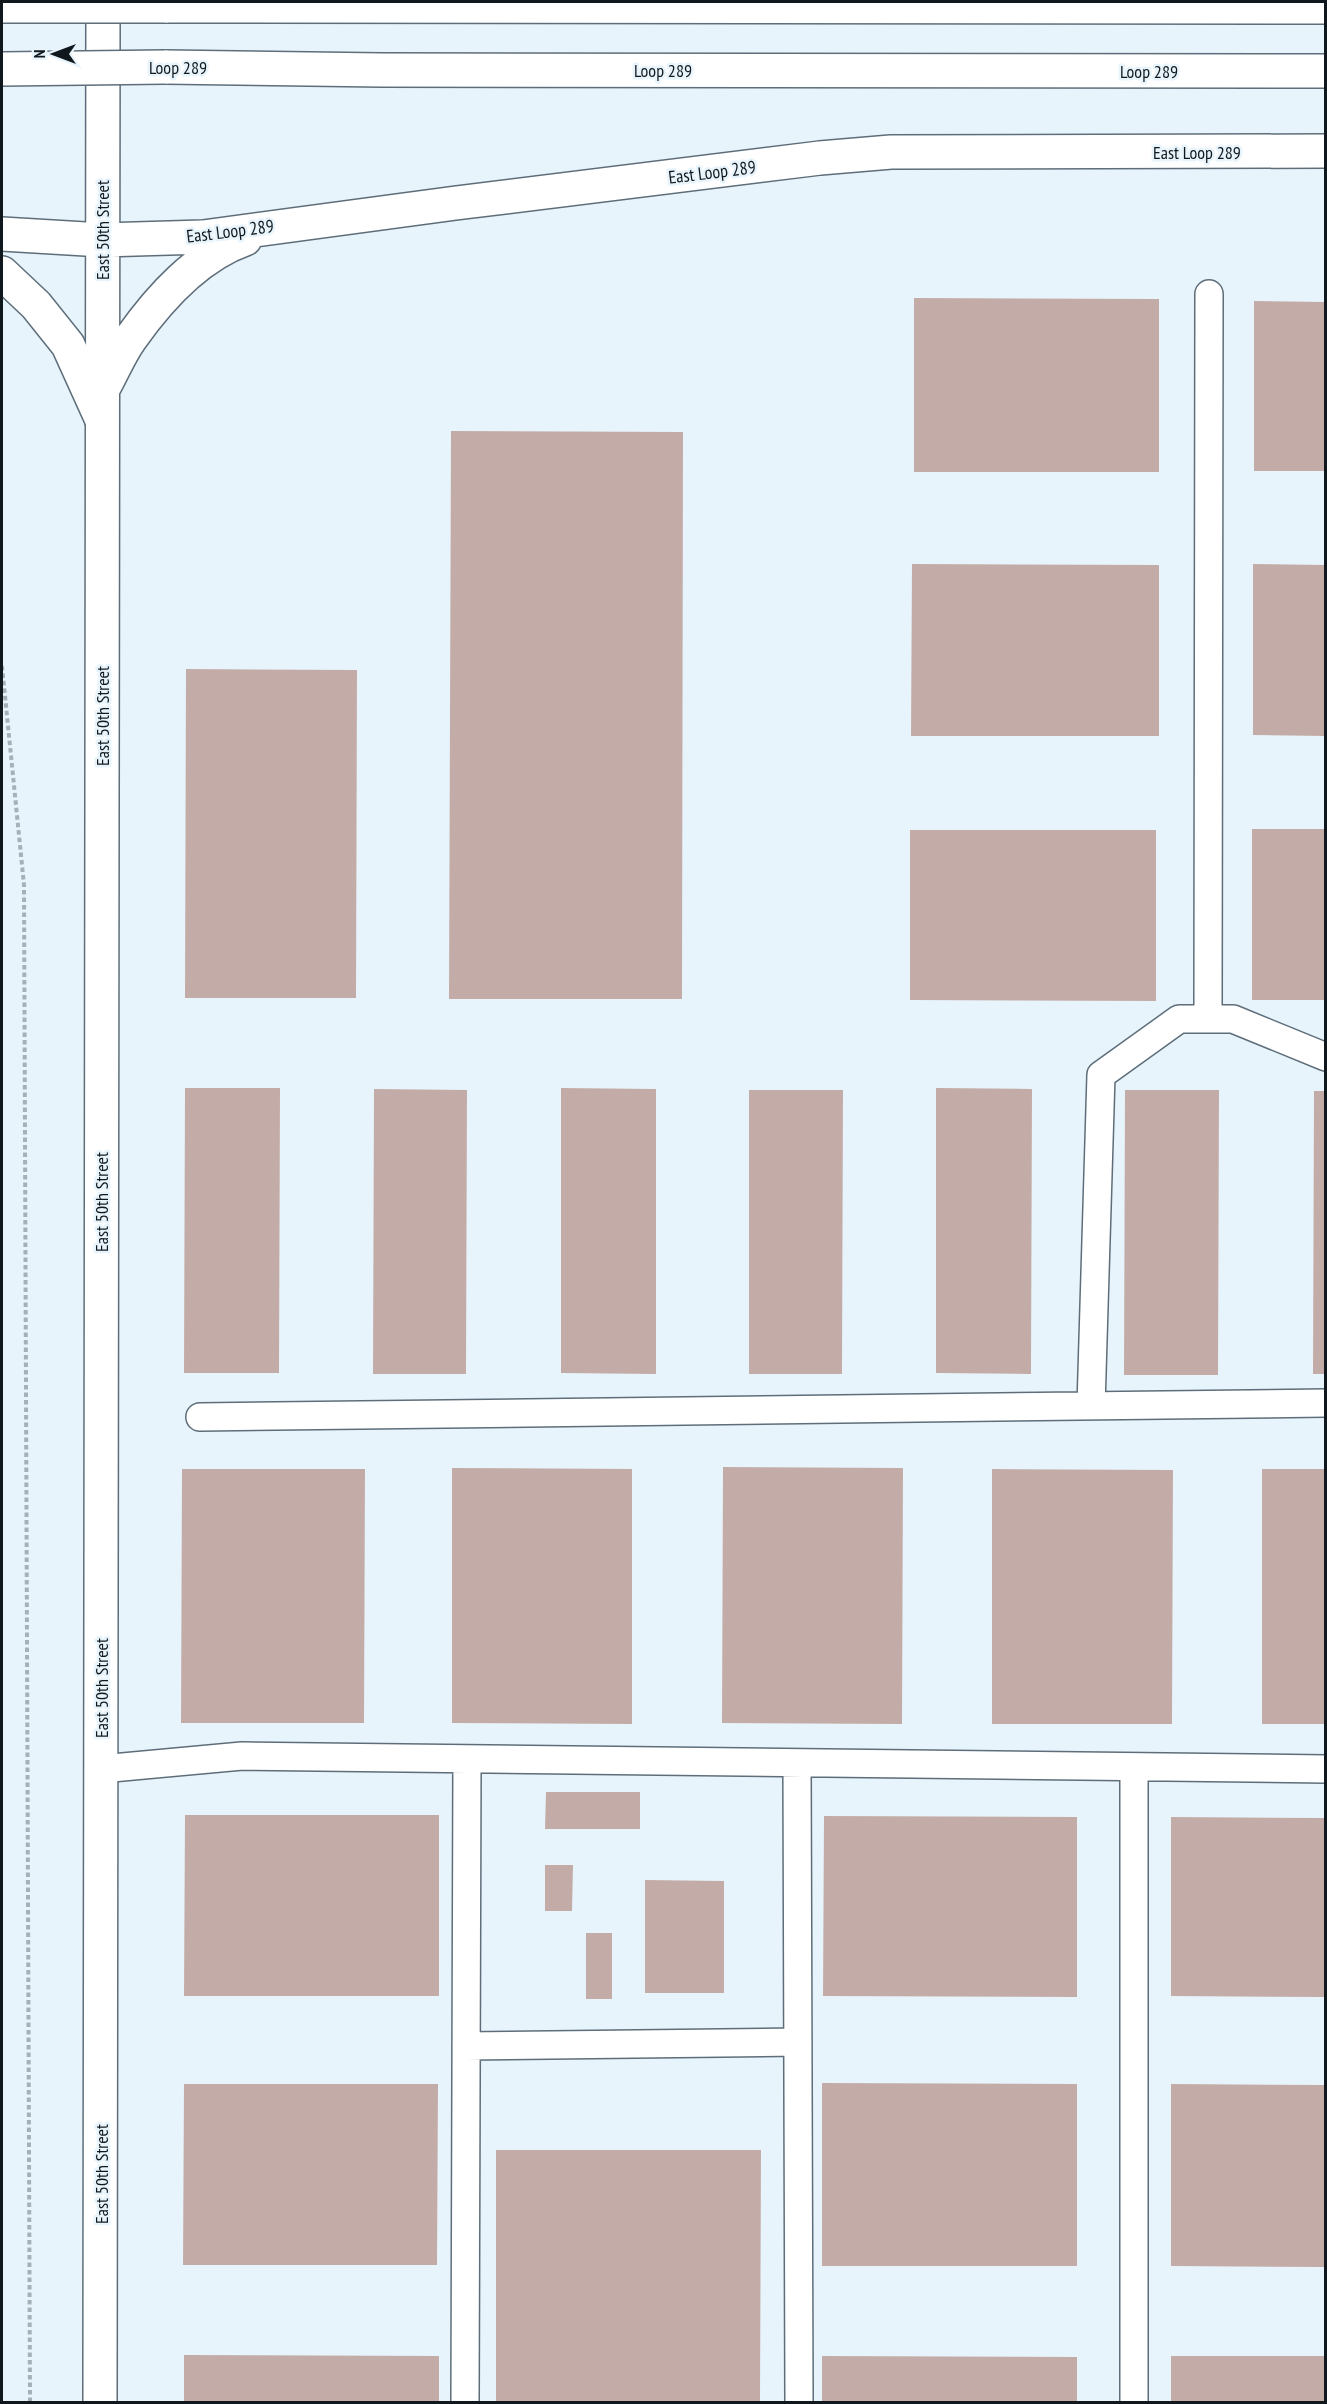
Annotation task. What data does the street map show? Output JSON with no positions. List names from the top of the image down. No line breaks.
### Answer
{"streets":{"main road":["Loop 289","East Loop 289","East 50th Street"]},"crossings":[["East Loop 289","East 50th Street"]],"north":"left"}
